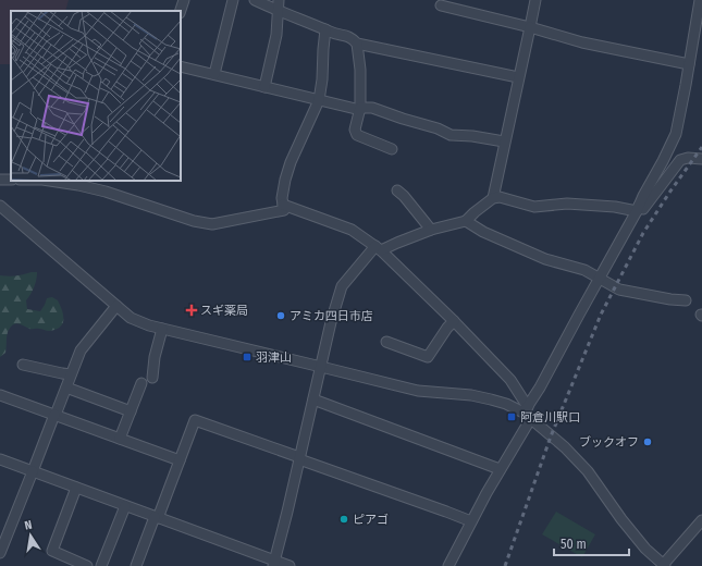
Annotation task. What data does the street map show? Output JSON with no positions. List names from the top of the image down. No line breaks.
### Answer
{"places":{"health":["スギ薬局"],"other":["アミカ四日市店","ブックオフ","ピアゴ"],"transit":["羽津山","阿倉川駅口"]},"scale_bar":"50 m","north":"top"}
